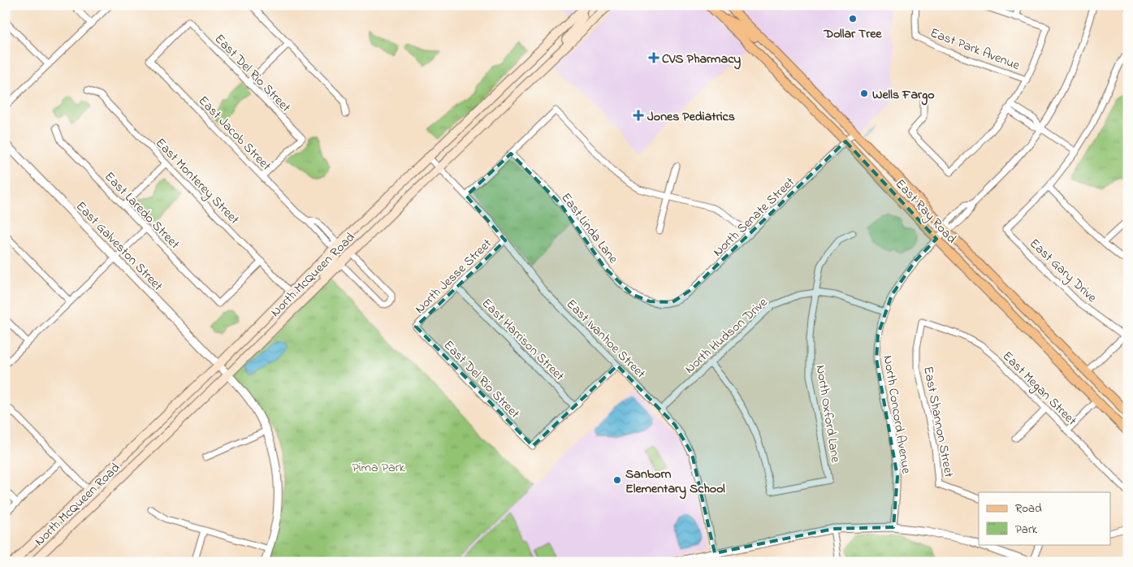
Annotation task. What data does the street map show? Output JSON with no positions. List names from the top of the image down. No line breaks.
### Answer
{"streets":{"main road":["East Ray Road","North McQueen Road"],"street":["East Park Avenue","East Del Rio Street","East Jacob Street","East Monterey Street","East Laredo Street","North Senate Street","East Linda Lane","East Galveston Street","East Gary Drive","North Jesse Street","North Hudson Drive","East Ivanhoe Street","East Harrison Street","East Megan Street","North Oxford Lane","North Concord Avenue","East Shannon Street"]},"crossings":[["East Del Rio Street","East Jacob Street"],["East Del Rio Street","North Jesse Street"],["East Del Rio Street","East Harrison Street"],["East Jacob Street","North McQueen Road"],["East Monterey Street","East Laredo Street"],["East Monterey Street","North McQueen Road"],["East Ray Road","North Senate Street"],["East Ray Road","North Concord Avenue"],["North Senate Street","East Linda Lane"],["East Galveston Street","North McQueen Road"],["North McQueen Road","East Ivanhoe Street"],["North Jesse Street","East Ivanhoe Street"],["North Jesse Street","East Harrison Street"],["North Hudson Drive","East Ivanhoe Street"],["North Hudson Drive","North Oxford Lane"],["North Hudson Drive","North Concord Avenue"],["East Megan Street","East Shannon Street"]],"parks":["Pima Park"],"places":{"other":["Dollar Tree","Wells Fargo","Sanborn Elementary School"],"health":["CVS Pharmacy","Jones Pediatrics"]},"legend":["Road","Park"]}
